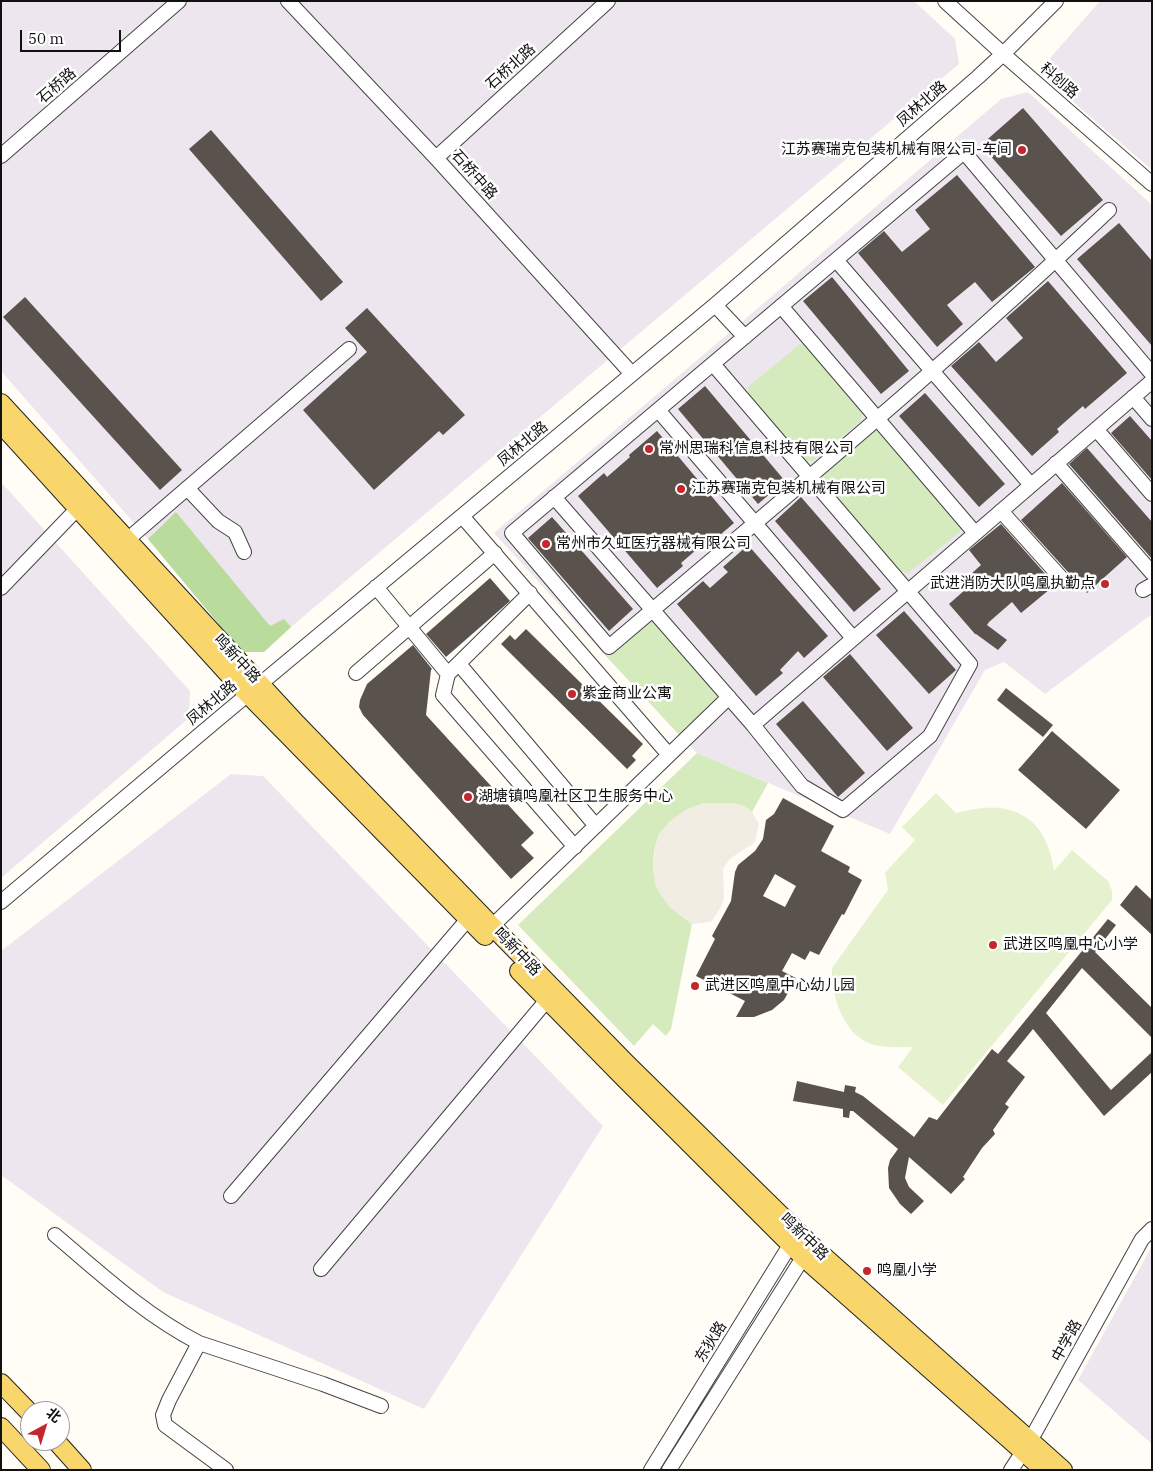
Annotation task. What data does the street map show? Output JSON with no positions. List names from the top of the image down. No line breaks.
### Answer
{"streets":{"main road":["鸣新中路"],"street":["石桥北路","科创路","石桥路","凤林北路","石桥中路","中学路","东狄路"]},"crossings":[["石桥北路","石桥中路"],["科创路","凤林北路"],["凤林北路","石桥中路"],["凤林北路","鸣新中路"],["鸣新中路","中学路"],["鸣新中路","东狄路"]],"places":["江苏赛瑞克包装机械有限公司-车间","常州思瑞科信息科技有限公司","江苏赛瑞克包装机械有限公司","常州市久虹医疗器械有限公司","武进消防大队呜凰执勤点","紫金商业公寓","湖塘镇鸣凰社区卫生服务中心","武进区鸣凰中心小学","武进区鸣凰中心幼儿园","鸣凰小学"],"scale_bar":"50 m","north":"top right"}
